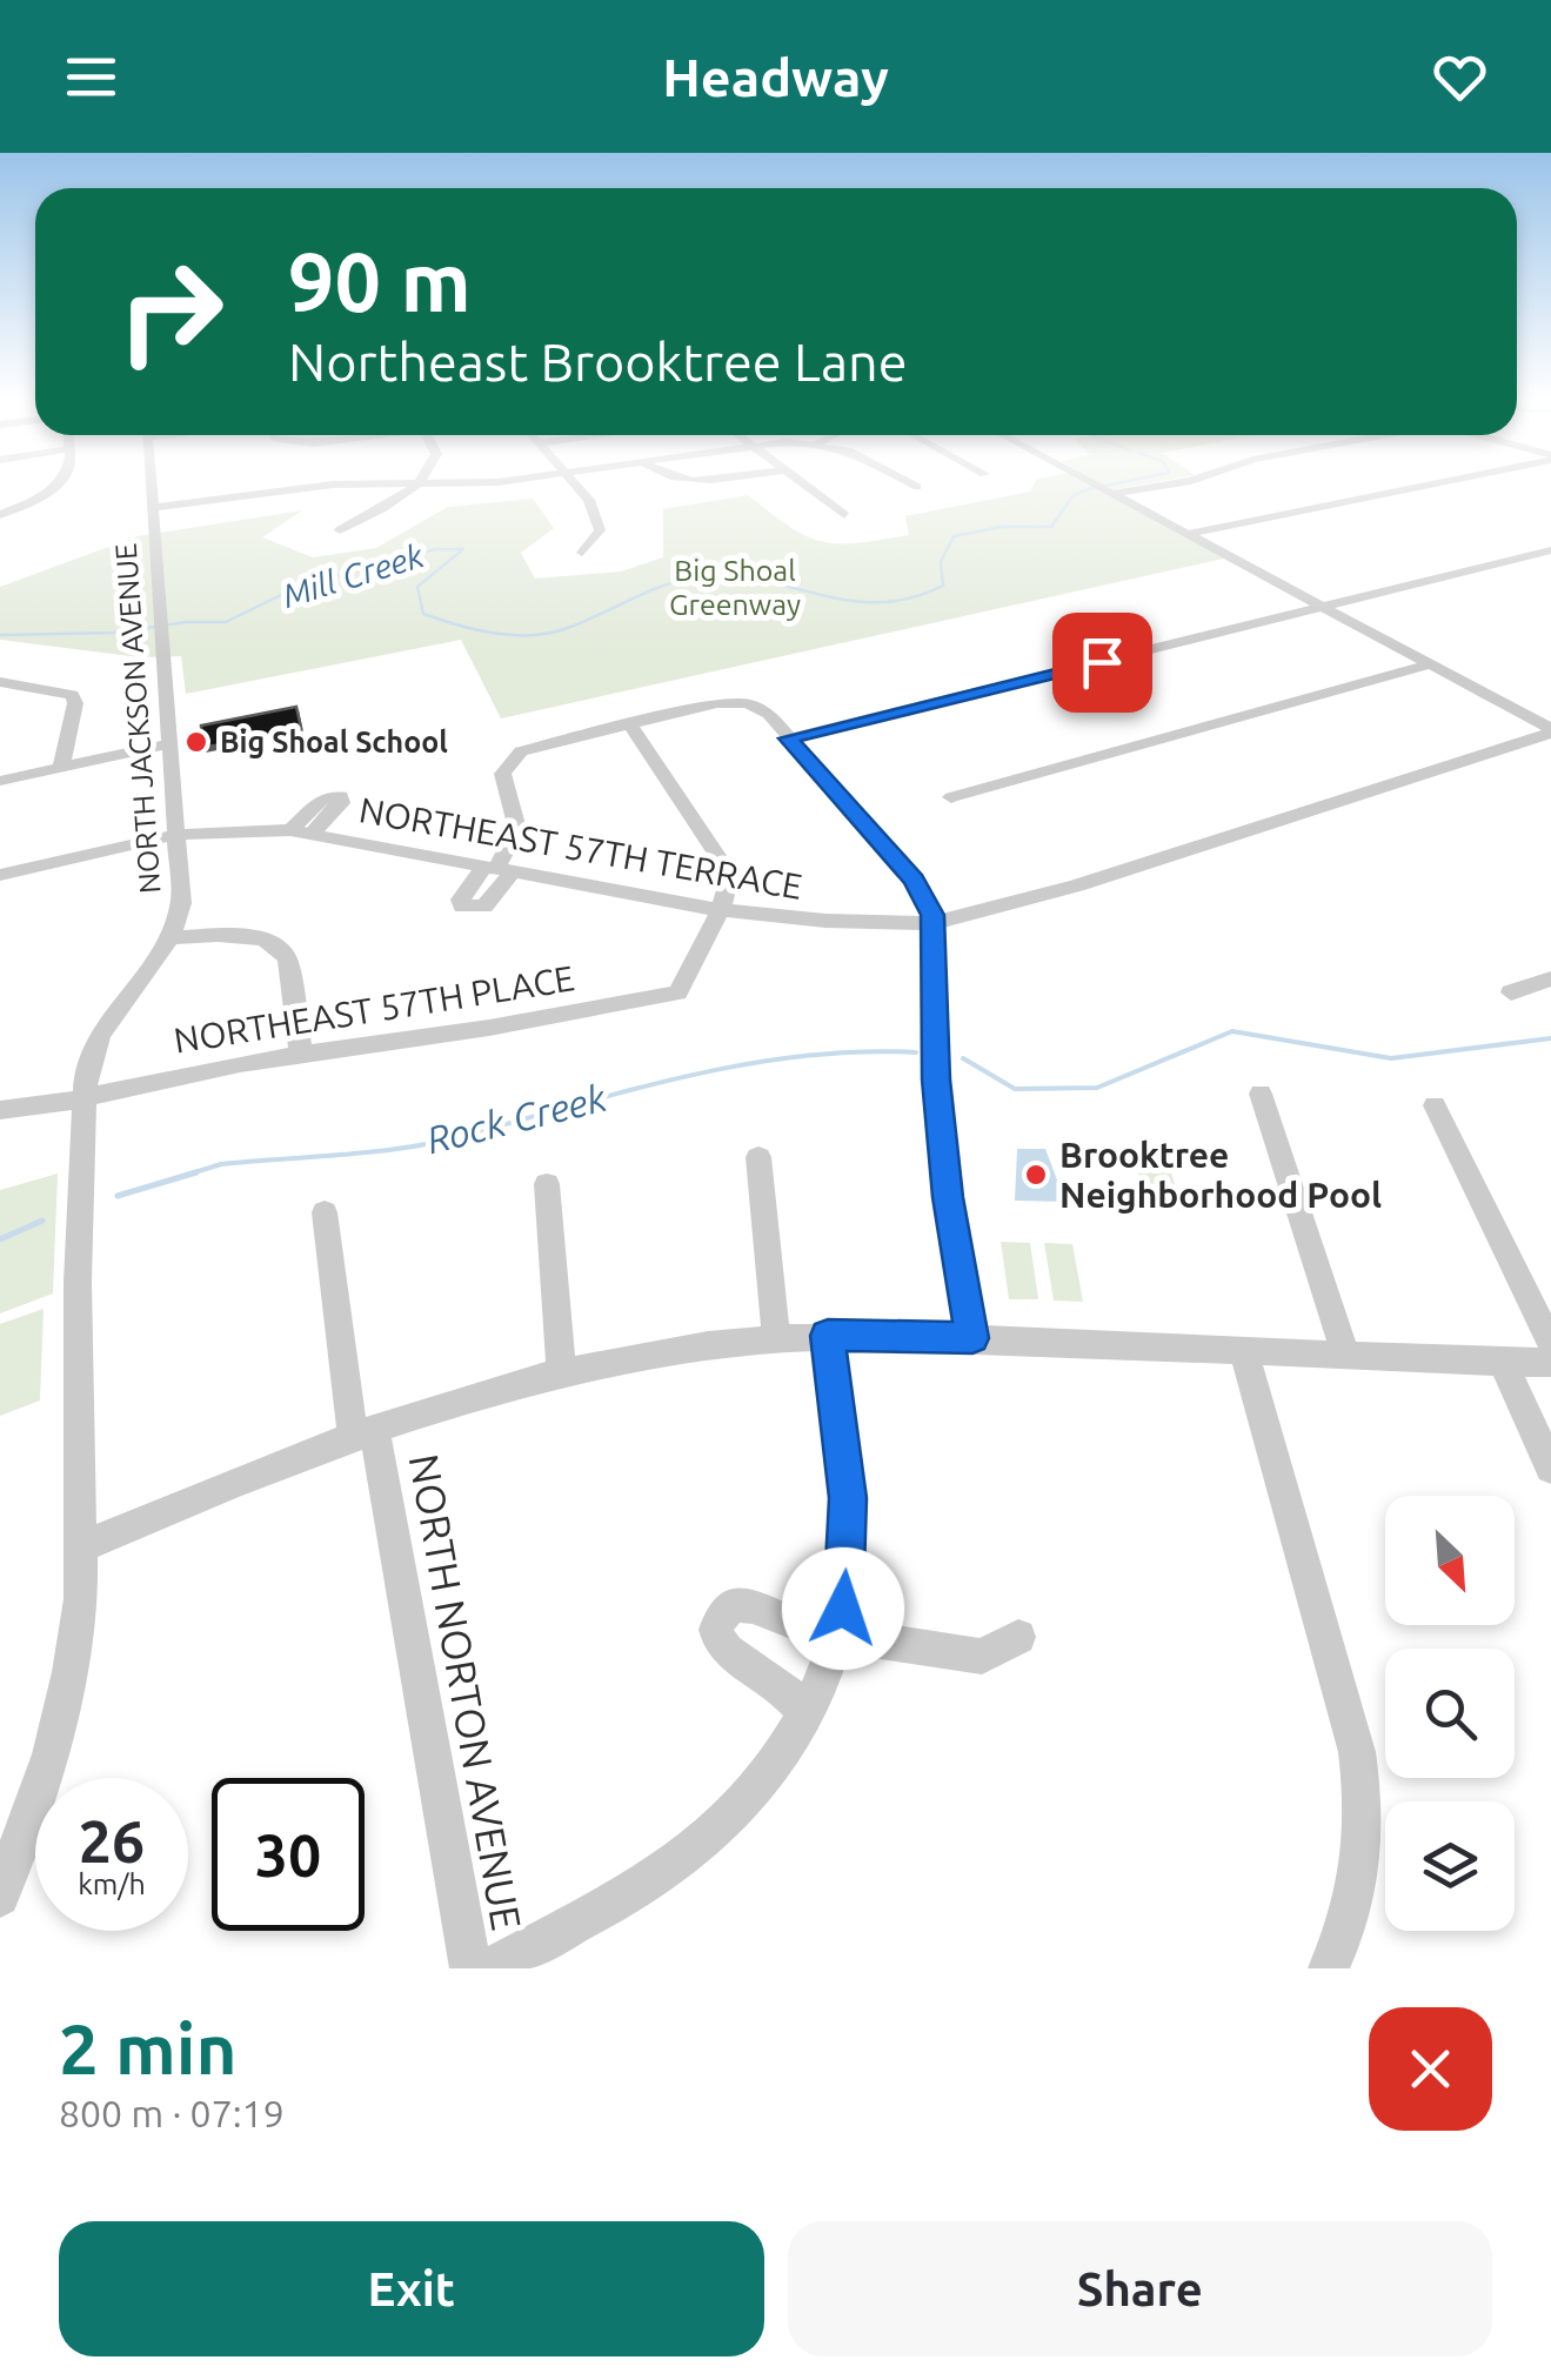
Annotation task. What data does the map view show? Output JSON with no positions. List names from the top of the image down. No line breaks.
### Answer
{"streets":{"street":["NORTH JACKSON AVENUE","NORTHEAST 57TH TERRACE","NORTHEAST 57TH PLACE","NORTH NORTON AVENUE"]},"crossings":[["NORTH JACKSON AVENUE","NORTHEAST 57TH TERRACE"],["NORTH JACKSON AVENUE","NORTHEAST 57TH PLACE"],["NORTHEAST 57TH TERRACE","NORTHEAST 57TH PLACE"]],"water":["Mill Creek","Rock Creek"],"parks":["Big Shoal Greenway"],"places":["Big Shoal School","Brooktree Neighborhood Pool"],"north":"bottom right","page":{"header":"Headway","turn":["90 m","Northeast Brooktree Lane"],"speed":"26 km/h","limit":"30","heading":["2 min","800 m · 07:19"],"buttons":["Exit","Share"]}}
